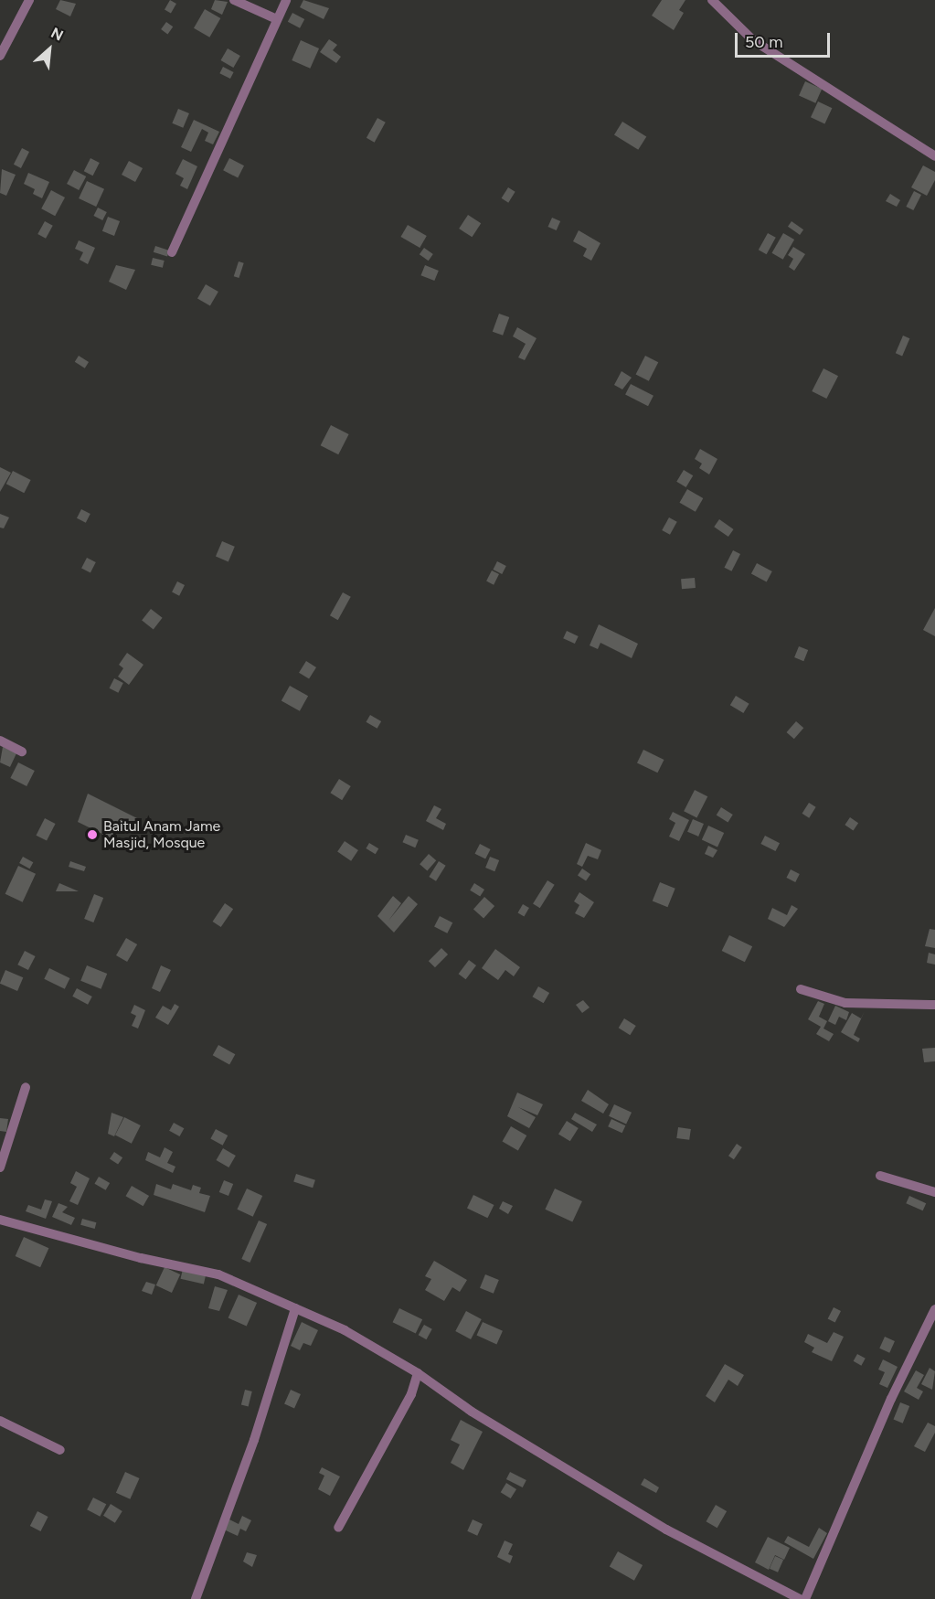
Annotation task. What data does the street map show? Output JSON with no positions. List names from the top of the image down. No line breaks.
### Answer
{"places":["Baitul Anam Jame Masjid, Mosque"],"scale_bar":"50 m","north":"top right"}
